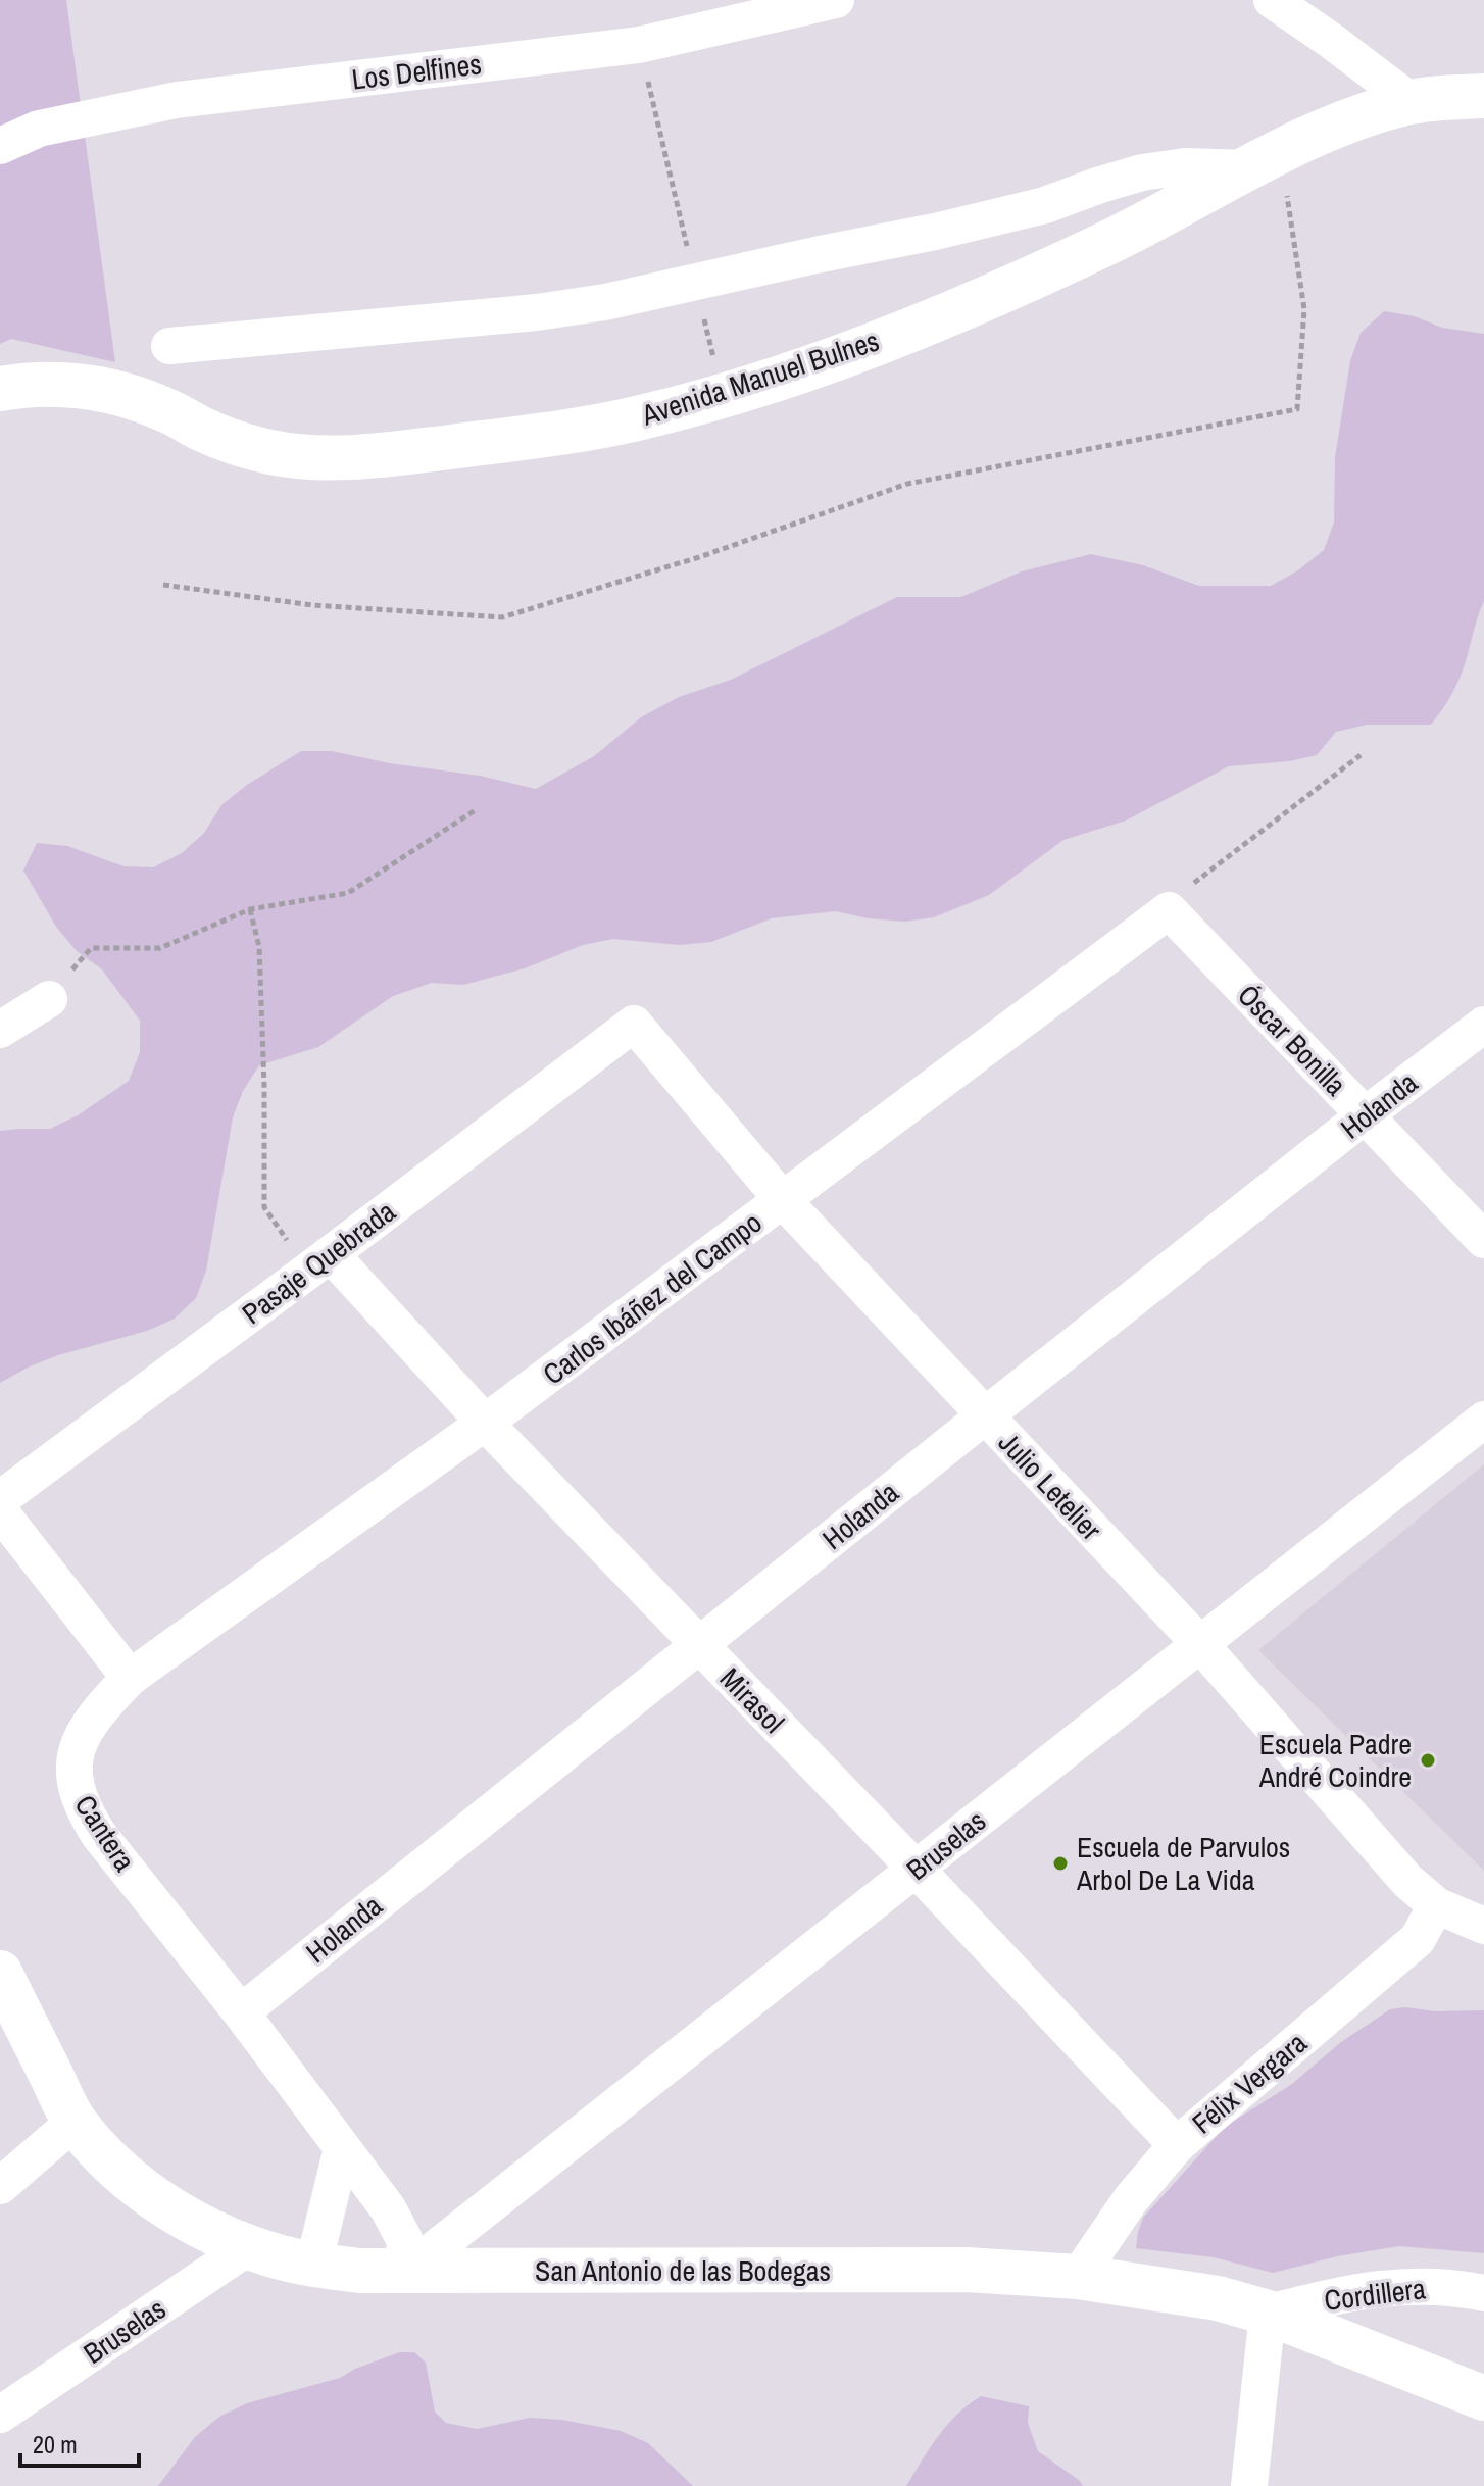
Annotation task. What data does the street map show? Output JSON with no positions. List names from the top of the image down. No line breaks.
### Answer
{"streets":{"street":["Los Delfines","Avenida Manuel Bulnes","Óscar Bonilla","Holanda","Pasaje Quebrada","Carlos Ibáñez del Campo","Julio Letelier","Mirasol","Cantera","Bruselas","Félix Vergara","San Antonio de las Bodegas","Cordillera"]},"crossings":[["Óscar Bonilla","Holanda"],["Óscar Bonilla","Carlos Ibáñez del Campo"],["Holanda","Julio Letelier"],["Holanda","Mirasol"],["Holanda","Cantera"],["Pasaje Quebrada","Julio Letelier"],["Pasaje Quebrada","Mirasol"],["Carlos Ibáñez del Campo","Julio Letelier"],["Carlos Ibáñez del Campo","Mirasol"],["Carlos Ibáñez del Campo","Cantera"],["Julio Letelier","Bruselas"],["Julio Letelier","Félix Vergara"],["Mirasol","Bruselas"],["Mirasol","Félix Vergara"],["Cantera","Bruselas"],["Cantera","San Antonio de las Bodegas"],["Bruselas","San Antonio de las Bodegas"],["Félix Vergara","San Antonio de las Bodegas"],["San Antonio de las Bodegas","Cordillera"]],"places":["Escuela Padre André Coindre","Escuela de Parvulos Arbol De La Vida"],"scale_bar":"20 m"}
